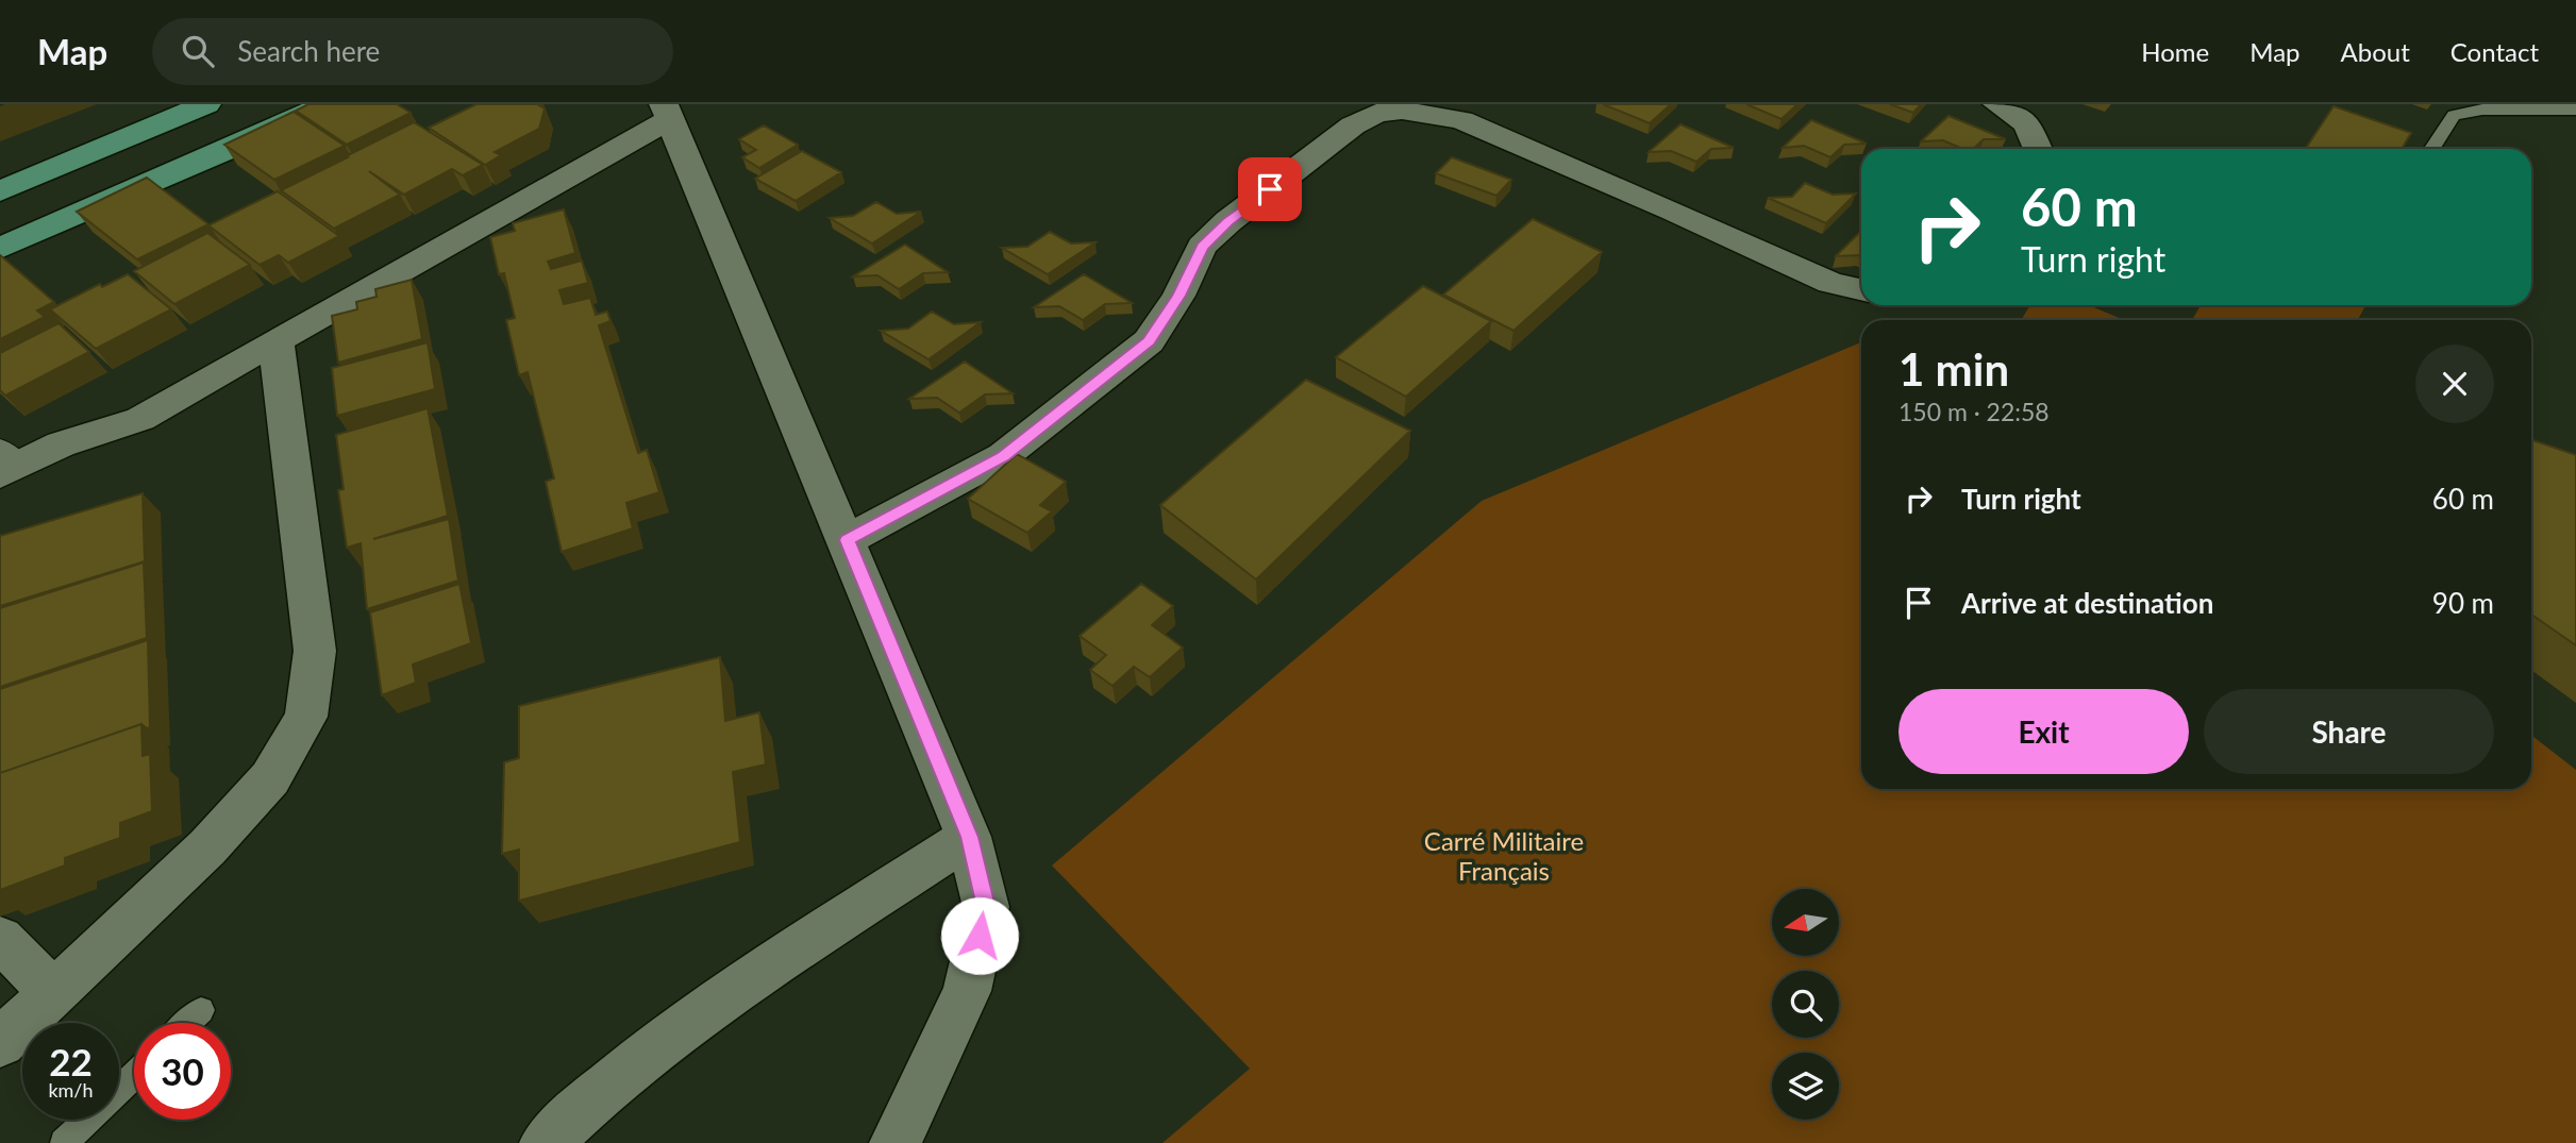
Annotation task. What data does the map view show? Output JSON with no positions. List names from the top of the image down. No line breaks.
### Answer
{"parks":["Carré Militaire Français"],"north":"left","page":{"header":"Map","search":"Search here","nav":["Home","Map","About","Contact"],"turn":["60 m","Turn right"],"heading":["1 min","150 m · 22:58"],"list":[{"name":"Turn right","value":"60 m"},{"name":"Arrive at destination","value":"90 m"}],"buttons":["Exit","Share"],"speed":"22 km/h","limit":"30"}}
